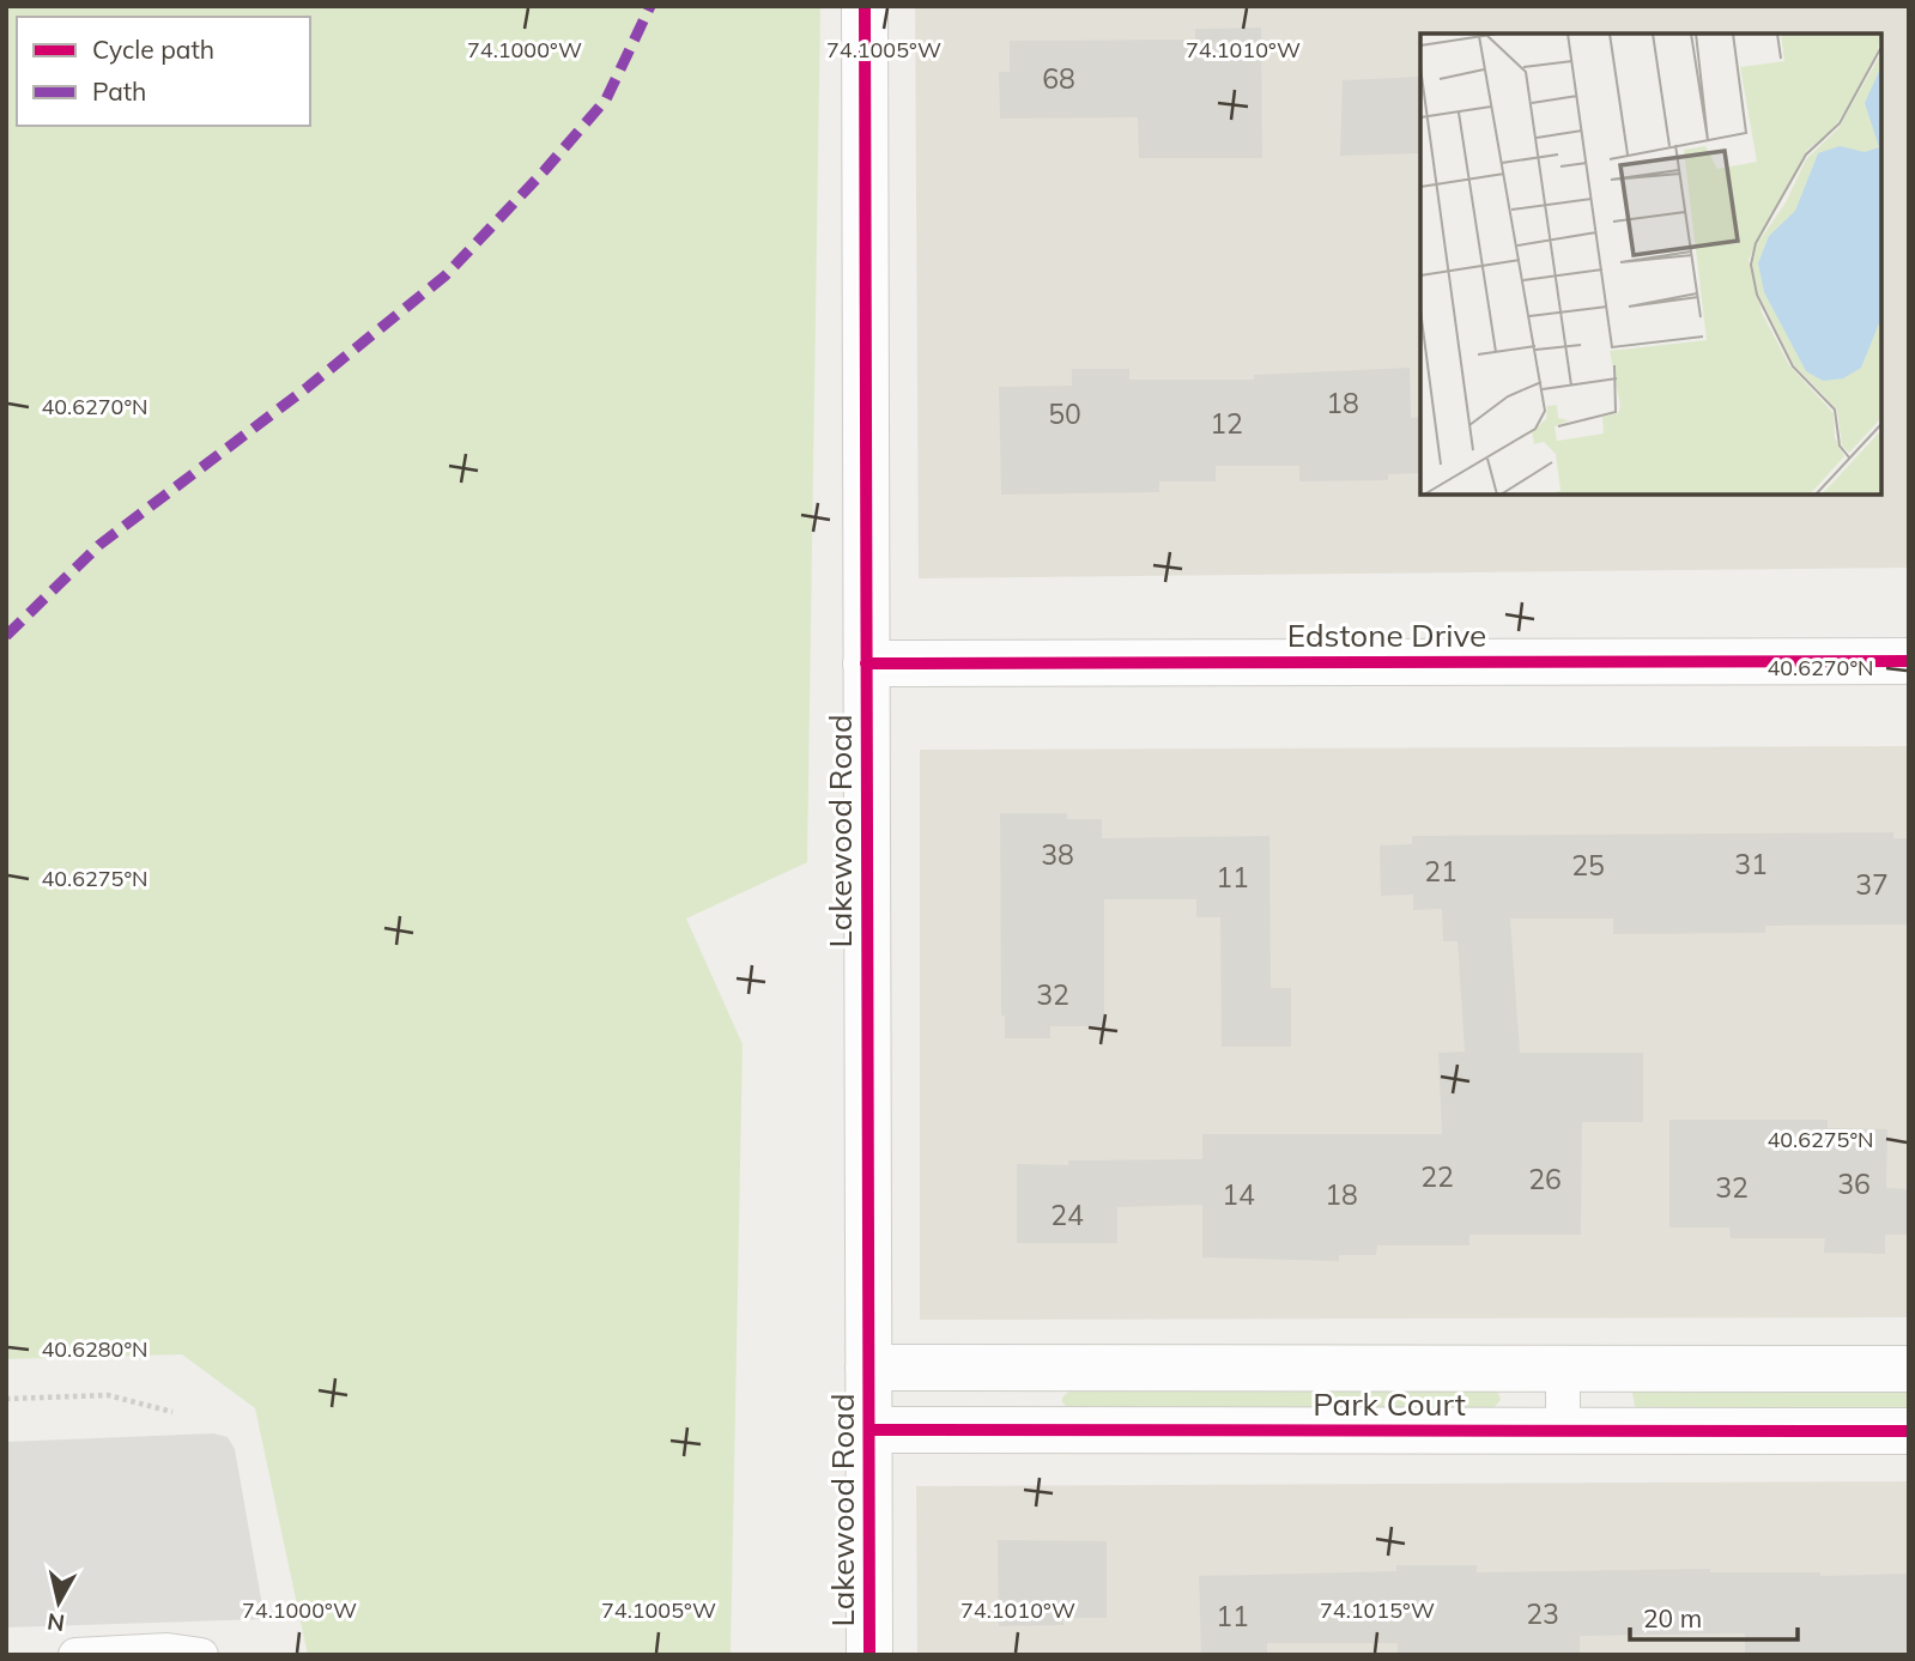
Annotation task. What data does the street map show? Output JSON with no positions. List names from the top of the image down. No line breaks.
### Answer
{"streets":{"street":["Edstone Drive","Lakewood Road","Park Court"]},"crossings":[["Edstone Drive","Lakewood Road"],["Lakewood Road","Park Court"]],"house_numbers":["68","18","50","12","38","31","25","21","11","37","32","22","26","36","32","14","18","24","23","11"],"legend":["Cycle path","Path"],"scale_bar":"20 m","north":"bottom","coordinates":["74.1000°W","74.1005°W","74.1010°W","40.6270°N","40.6275°N","40.6280°N","74.1015°W"]}
